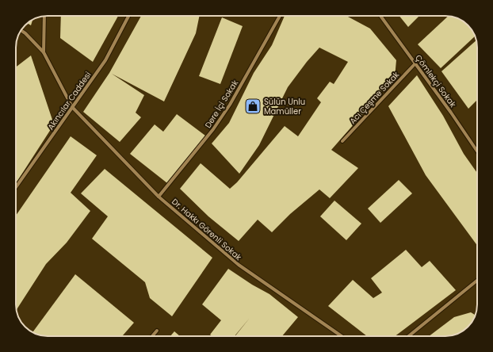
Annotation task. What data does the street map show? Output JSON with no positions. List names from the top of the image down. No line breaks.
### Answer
{"streets":{"street":["Çömlekçi Sokak","Acı Çeşme Sokak","Akıncılar Caddesi","Dere İçi Sokak","Dr. Hakkı Görenli Sokak"]},"crossings":[["Çömlekçi Sokak","Acı Çeşme Sokak"],["Akıncılar Caddesi","Dr. Hakkı Görenli Sokak"],["Dere İçi Sokak","Dr. Hakkı Görenli Sokak"]],"places":{"shop":["Sülün Unlu Mamüller"]}}
